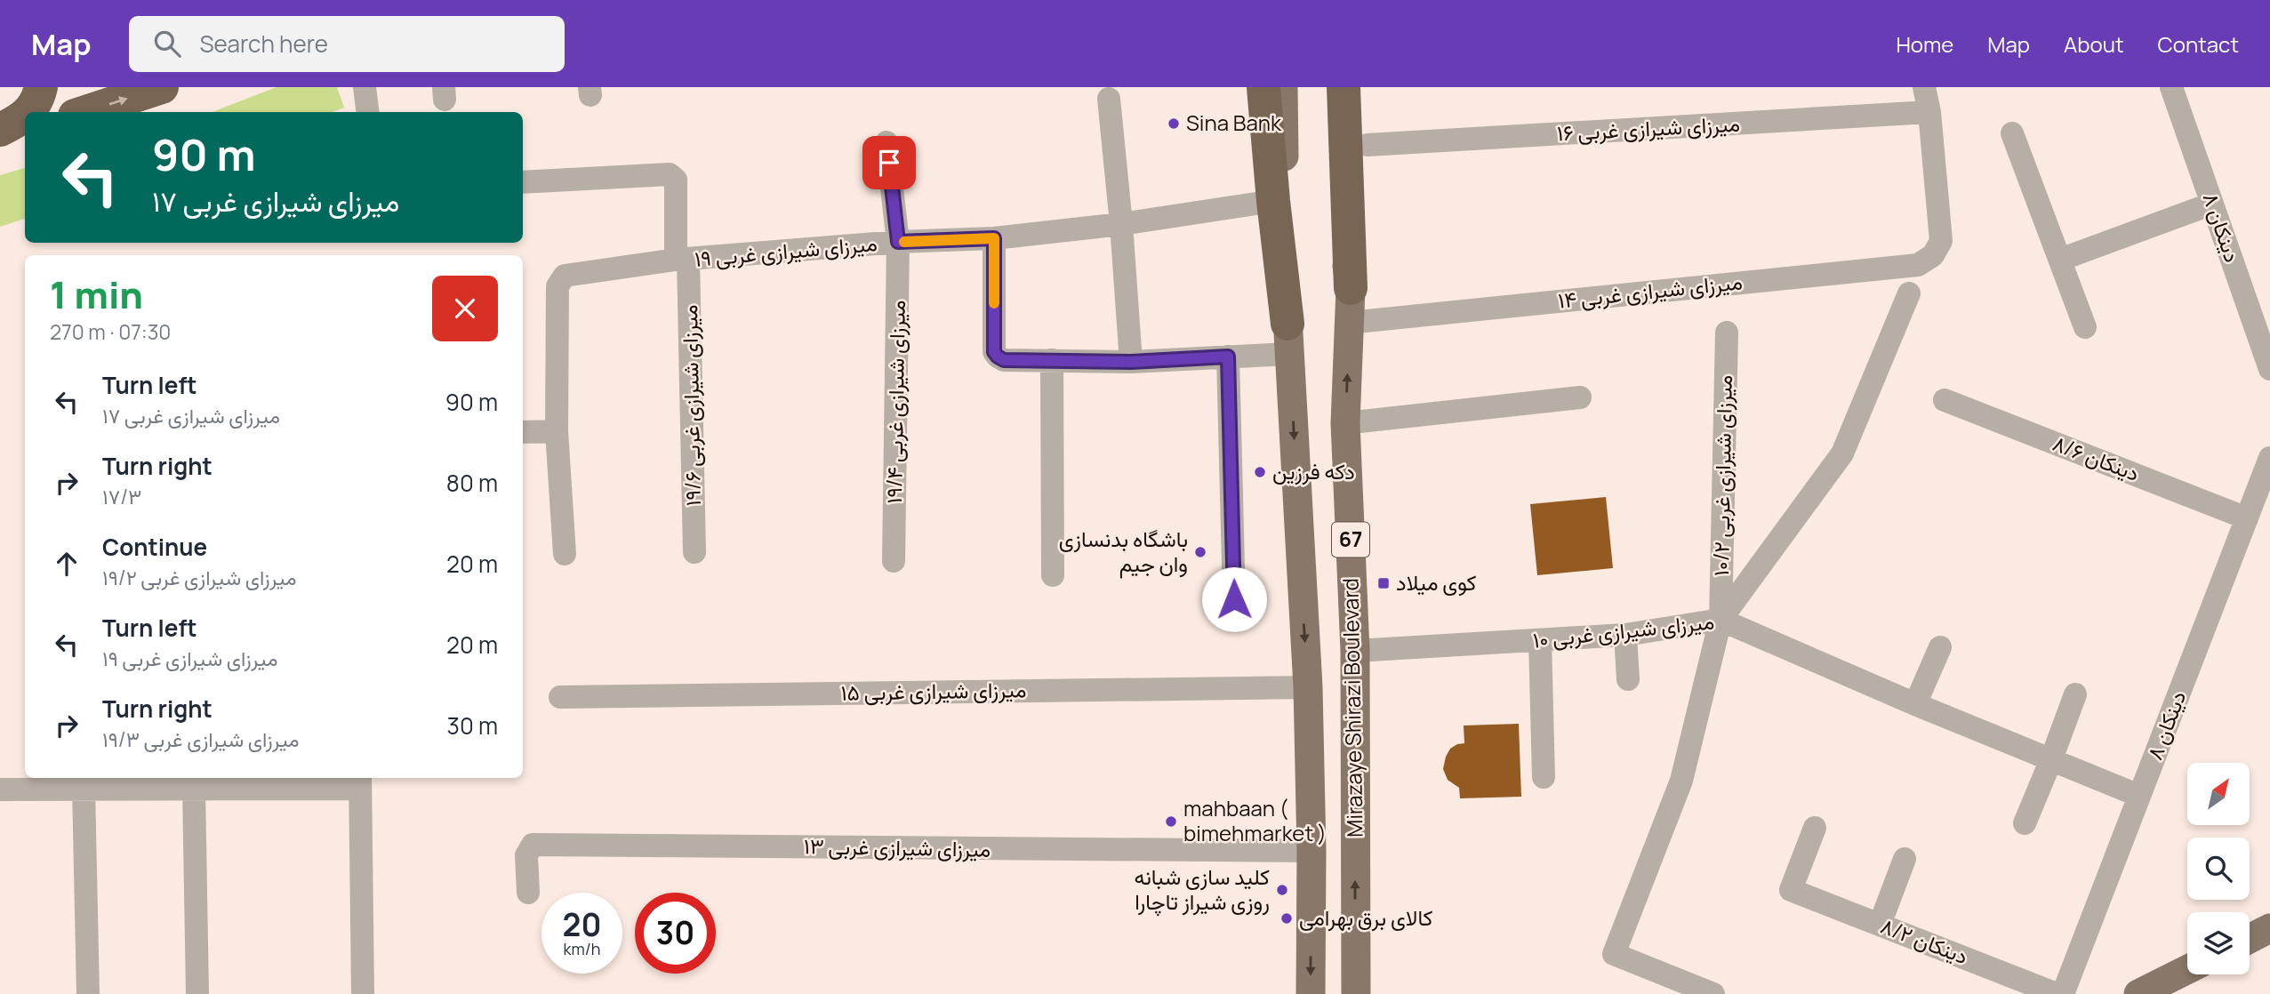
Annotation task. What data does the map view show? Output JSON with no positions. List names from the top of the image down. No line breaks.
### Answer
{"streets":{"main road":["67","Mirazaye Shirazi Boulevard"],"street":["۱۶ میرزای شیرازی غربی","۸ دینکان","۱۹ میرزای شیرازی غربی","۱۴ میرزای شیرازی غربی","۱۹/۴ میرزای شیرازی غربی","۱۹/۶ میرزای شیرازی غربی","۸/۶ دینکان","۱۰/۲ میرزای شیرازی غربی","۱۰ میرزای شیرازی غربی","۱۵ میرزای شیرازی غربی","۱۳ میرزای شیرازی غربی","دینکان ۸/۲"]},"crossings":[["۱۶ میرزای شیرازی غربی","۱۴ میرزای شیرازی غربی"],["۸ دینکان","۸/۶ دینکان"],["۸ دینکان","۱۰ میرزای شیرازی غربی"],["۱۹ میرزای شیرازی غربی","۱۹/۴ میرزای شیرازی غربی"],["۱۹ میرزای شیرازی غربی","۱۹/۶ میرزای شیرازی غربی"],["۱۴ میرزای شیرازی غربی","Mirazaye Shirazi Boulevard"],["۱۰/۲ میرزای شیرازی غربی","۱۰ میرزای شیرازی غربی"],["۱۰ میرزای شیرازی غربی","Mirazaye Shirazi Boulevard"],["۱۵ میرزای شیرازی غربی","Mirazaye Shirazi Boulevard"],["Mirazaye Shirazi Boulevard","۱۳ میرزای شیرازی غربی"]],"places":{"other":["Sina Bank","دکه فرزین","باشگاه بدنسازی وان جیم","mahbaan ( bimehmarket )","کلید سازی شبانه روزی شیراز تاچارا","کالای برق بهرامی"],"transit":["کوی میلاد"]},"north":"top right","page":{"header":"Map","search":"Search here","nav":["Home","Map","About","Contact"],"turn":["90 m","۱۷ میرزای شیرازی غربی"],"heading":["1 min","270 m · 07:30"],"list":[{"name":"Turn left","note":"۱۷ میرزای شیرازی غربی","value":"90 m"},{"name":"Turn right","note":"۱۷/۳","value":"80 m"},{"name":"Continue","note":"۱۹/۲ میرزای شیرازی غربی","value":"20 m"},{"name":"Turn left","note":"۱۹ میرزای شیرازی غربی","value":"20 m"},{"name":"Turn right","note":"۱۹/۳ میرزای شیرازی غربی","value":"30 m"}],"speed":"20 km/h","limit":"30"}}
